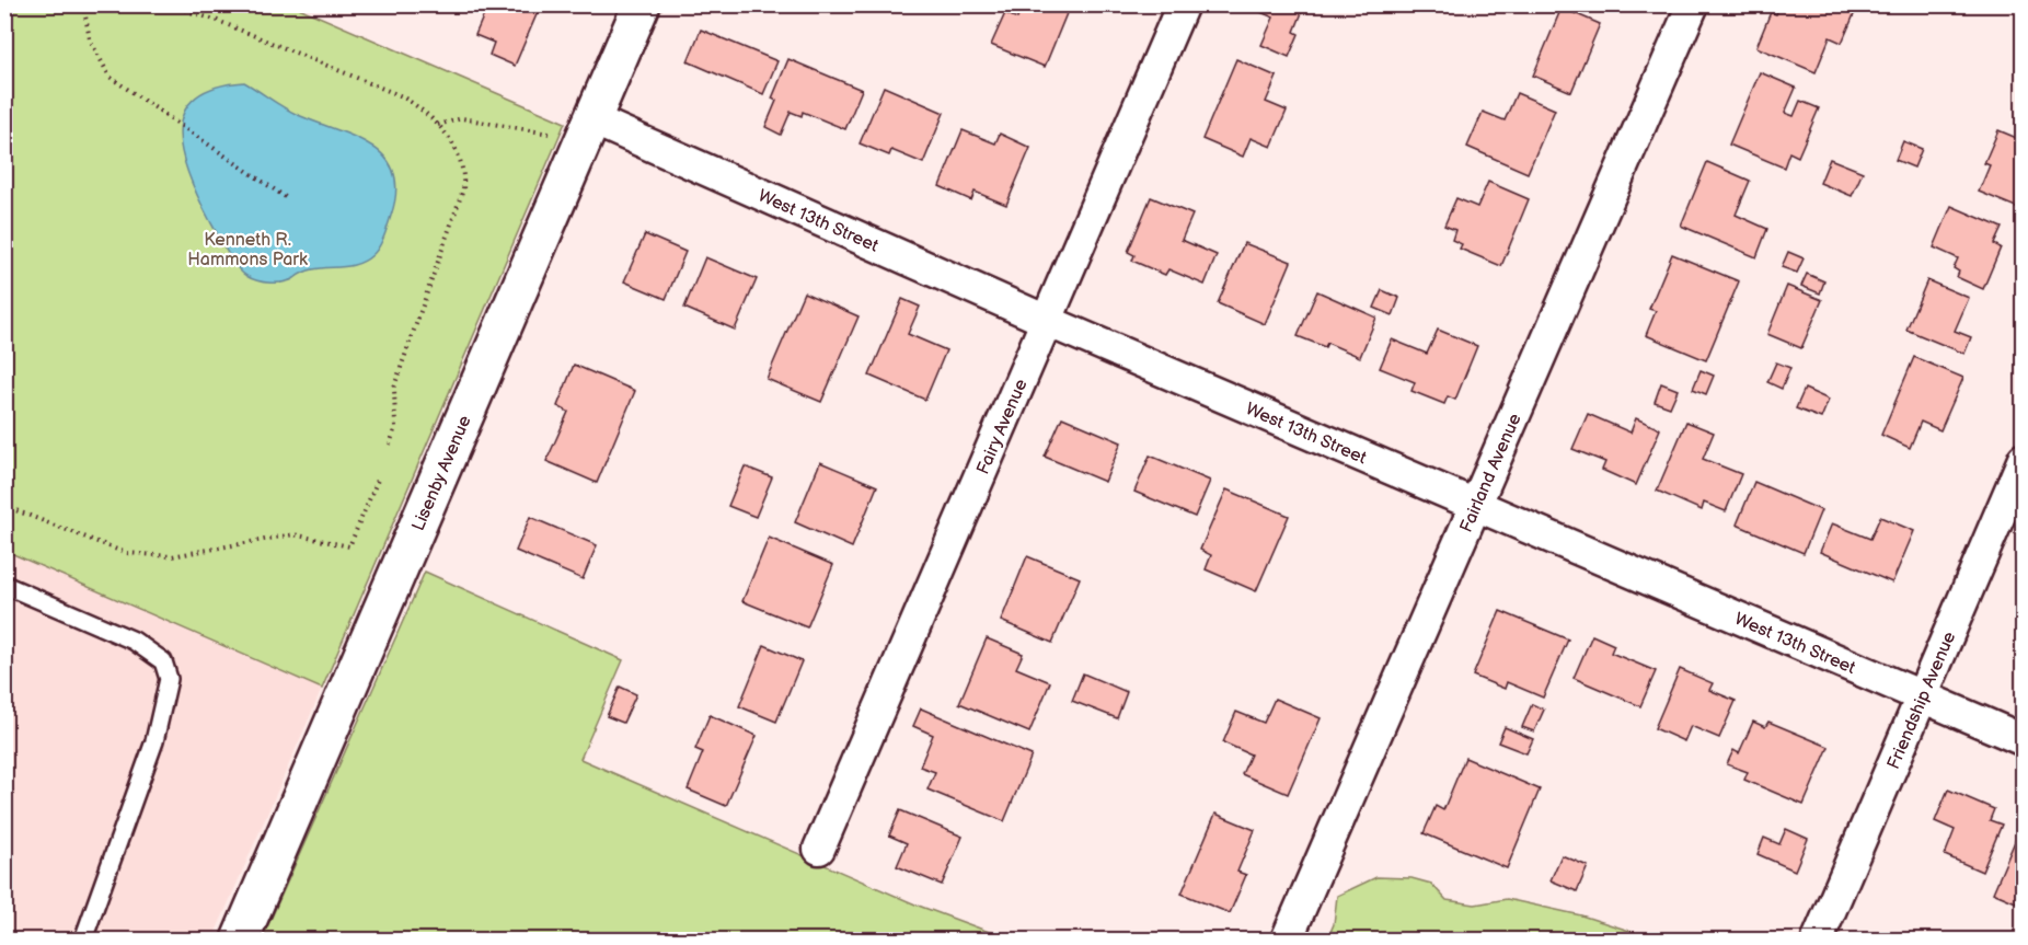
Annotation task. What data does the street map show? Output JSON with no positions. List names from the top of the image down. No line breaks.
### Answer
{"streets":{"main road":["Lisenby Avenue"],"street":["West 13th Street","Fairy Avenue","Fairland Avenue","Friendship Avenue"]},"crossings":[["West 13th Street","Fairy Avenue"],["West 13th Street","Fairland Avenue"],["West 13th Street","Lisenby Avenue"],["West 13th Street","Friendship Avenue"]],"parks":["Kenneth R. Hammons Park"]}
